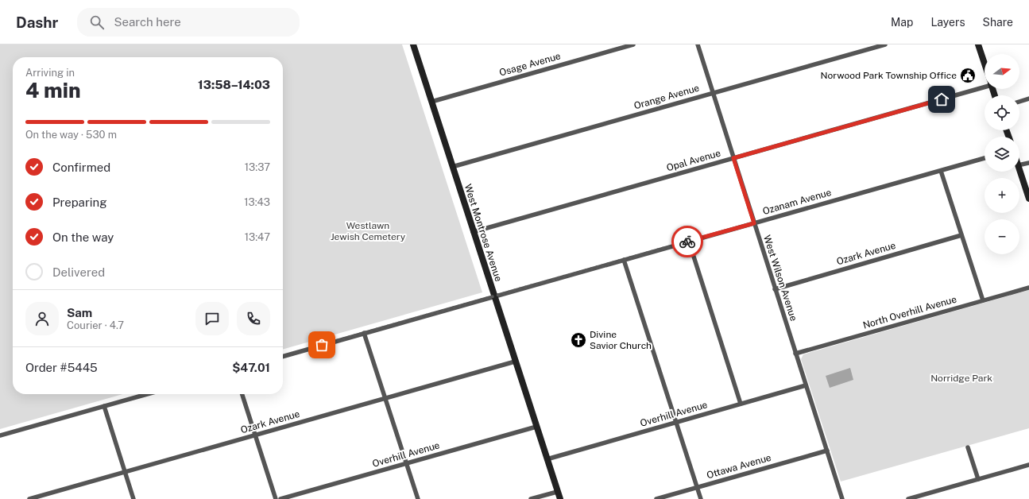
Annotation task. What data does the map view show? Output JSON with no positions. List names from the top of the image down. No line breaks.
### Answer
{"streets":{"street":["Osage Avenue","Orange Avenue","Opal Avenue","Ozanam Avenue","West Montrose Avenue","Ozark Avenue","West Wilson Avenue","North Overhill Avenue","Overhill Avenue","Ottawa Avenue"]},"crossings":[["Osage Avenue","West Montrose Avenue"],["Orange Avenue","West Montrose Avenue"],["Orange Avenue","West Wilson Avenue"],["Opal Avenue","West Montrose Avenue"],["Opal Avenue","West Wilson Avenue"],["Ozanam Avenue","West Montrose Avenue"],["Ozanam Avenue","West Wilson Avenue"],["West Montrose Avenue","Ozark Avenue"],["West Montrose Avenue","Overhill Avenue"],["Ozark Avenue","West Wilson Avenue"],["West Wilson Avenue","North Overhill Avenue"],["West Wilson Avenue","Overhill Avenue"],["West Wilson Avenue","Ottawa Avenue"]],"parks":["Westlawn Jewish Cemetery","Norridge Park"],"places":{"public building":["Norwood Park Township Office"],"church":["Divine Savior Church"]},"north":"right","page":{"header":"Dashr","search":"Search here","nav":["Map","Layers","Share"],"map_buttons":["+","−"],"heading":["4 min","Arriving in","13:58–14:03"],"panel":["Sam","Courier · 4.7","Order #5445","$47.01"],"bar":"On the way · 530 m","list":[["Confirmed","13:37"],["Preparing","13:43"],["On the way","13:47"],"Delivered"]}}
